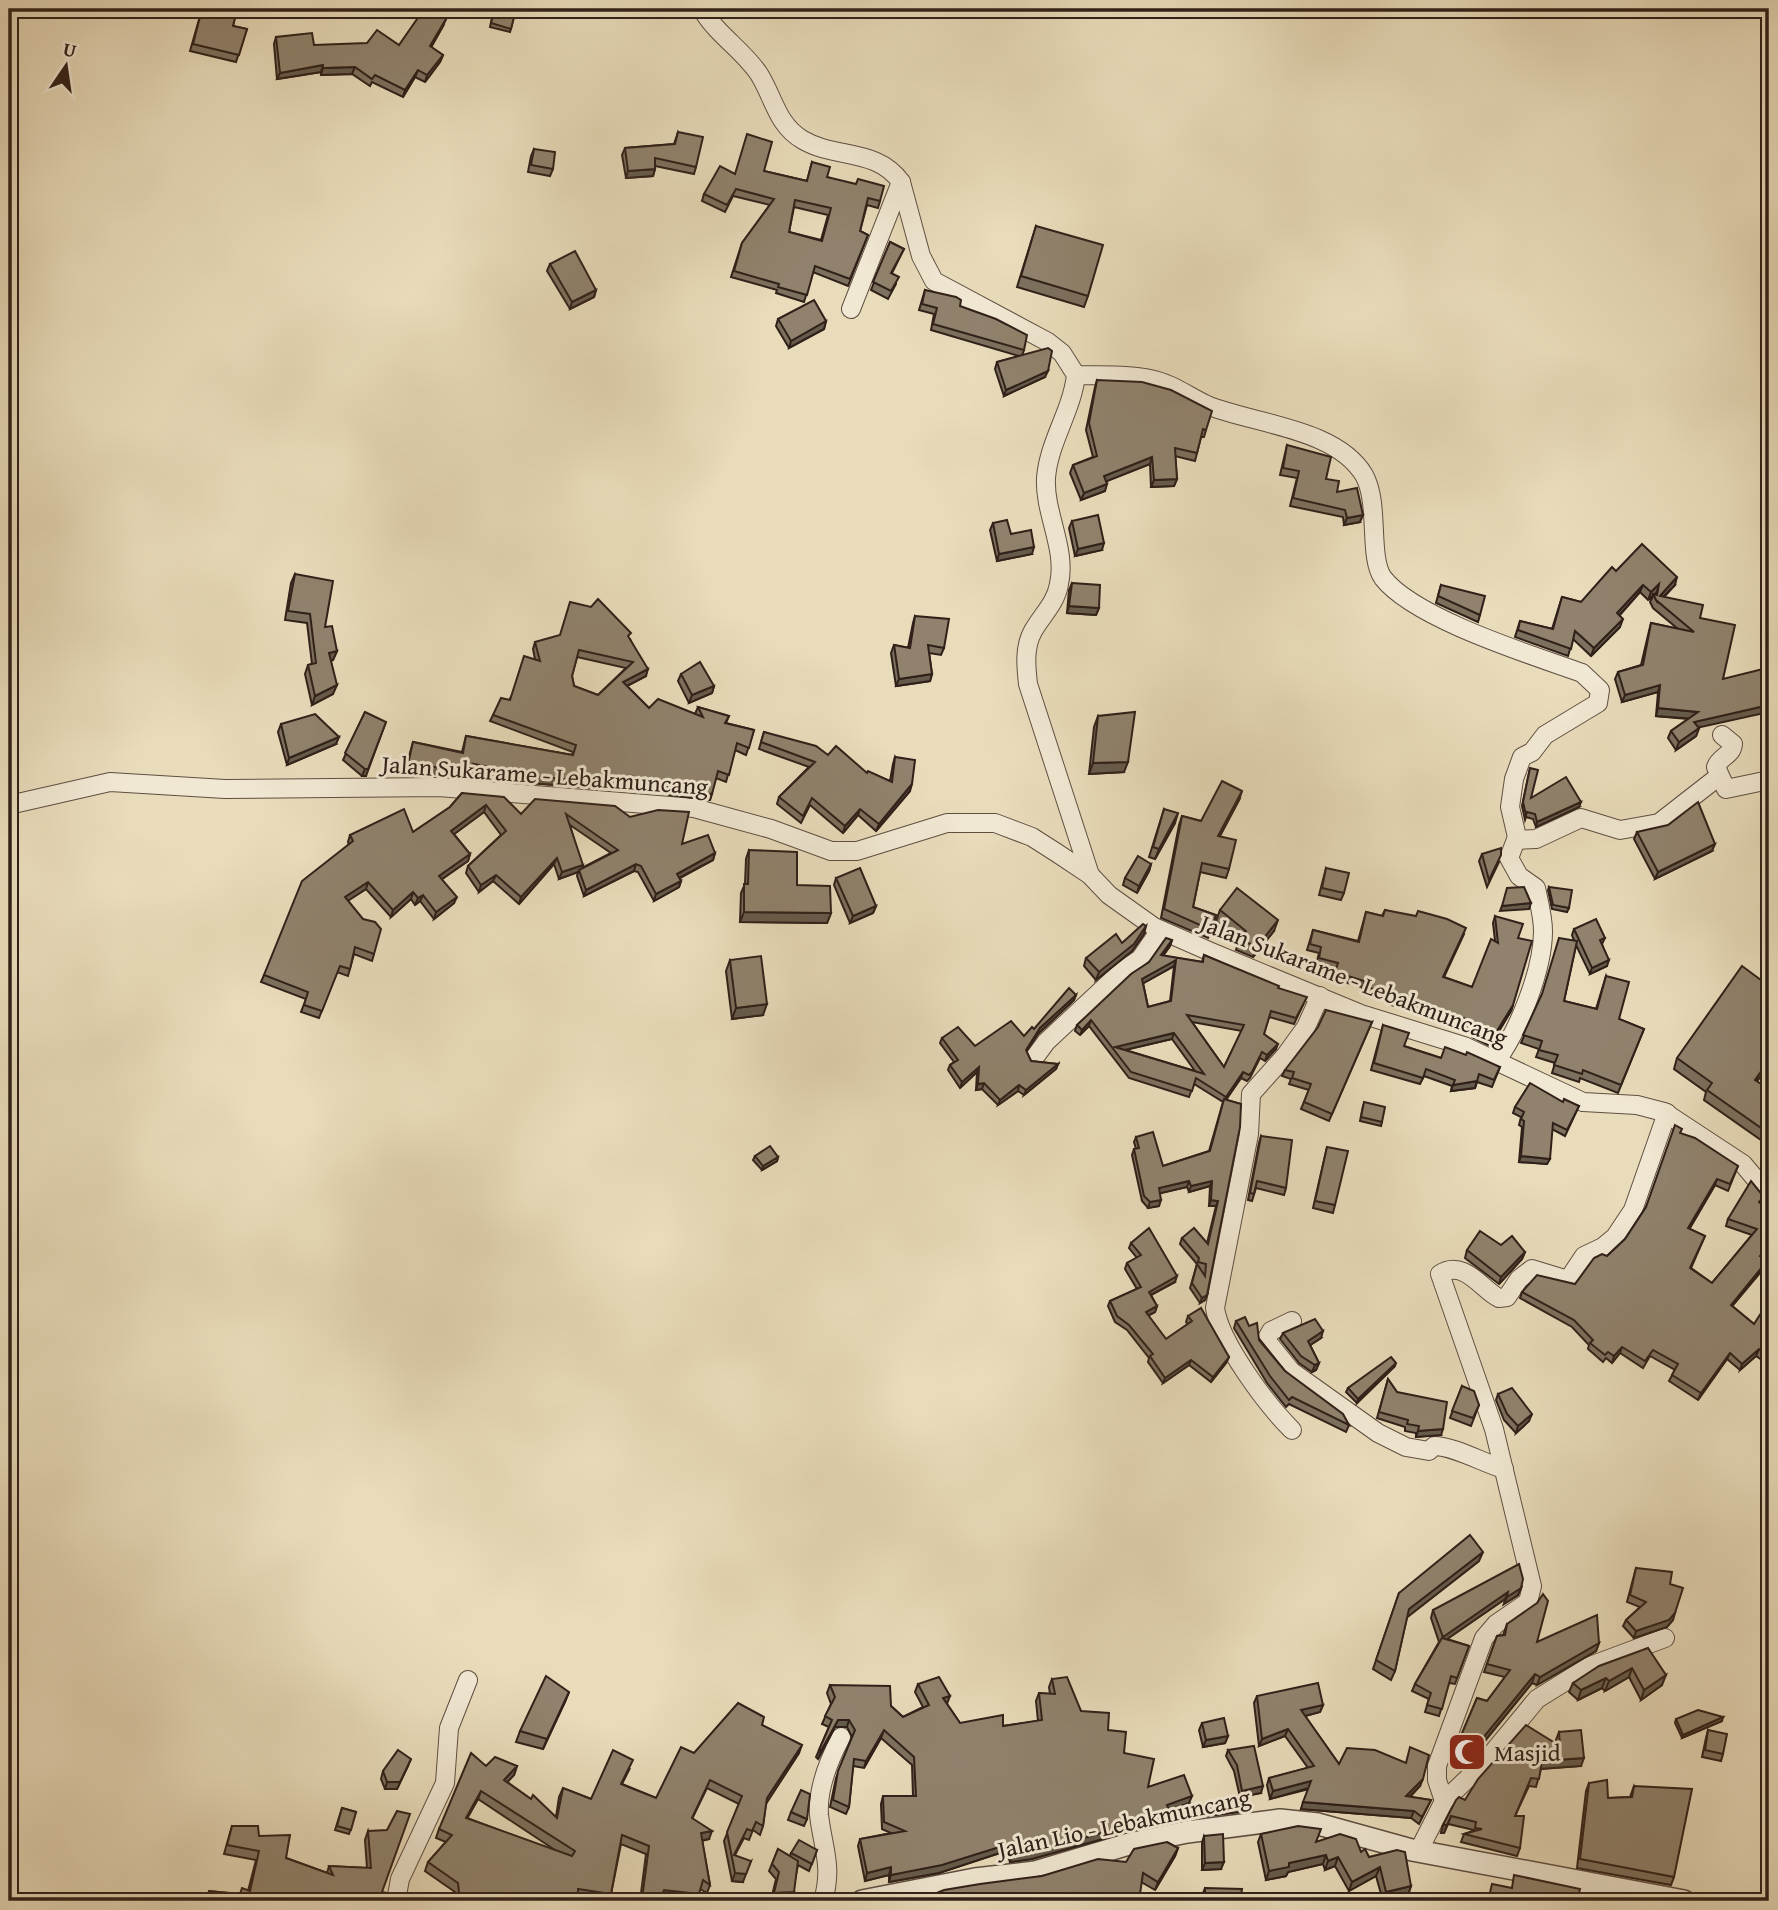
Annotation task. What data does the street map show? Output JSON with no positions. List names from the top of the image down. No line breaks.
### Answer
{"streets":{"street":["Jalan Sukarame - Lebakmuncang","Jalan Lio - Lebakmuncang"]},"places":{"mosque":["Masjid"]},"north":"top"}
